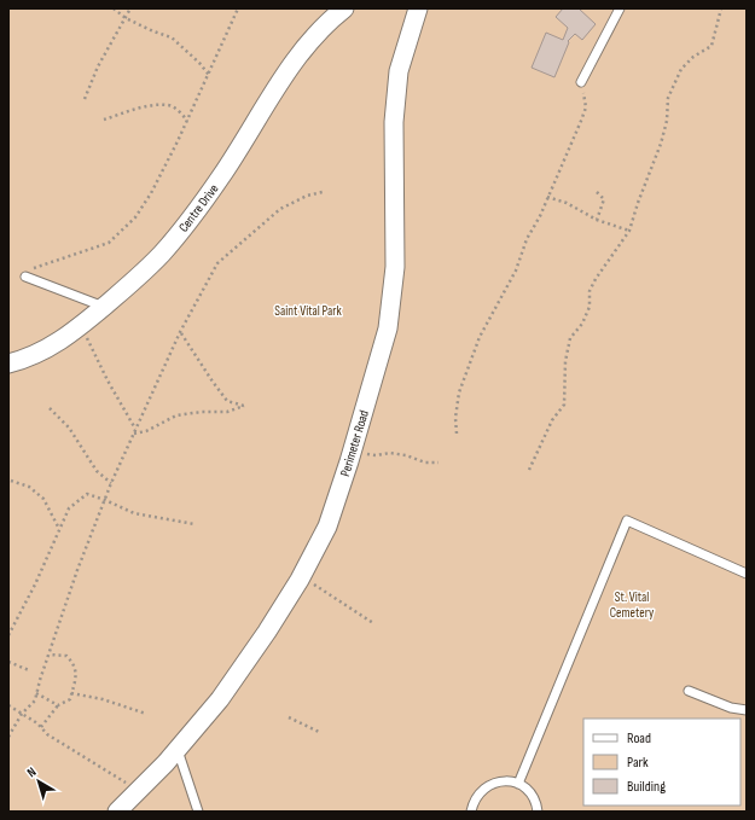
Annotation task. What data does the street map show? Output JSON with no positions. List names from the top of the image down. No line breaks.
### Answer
{"streets":{"street":["Centre Drive","Perimeter Road"]},"parks":["Saint Vital Park","St. Vital Cemetery"],"legend":["Road","Park","Building"],"north":"top left"}
